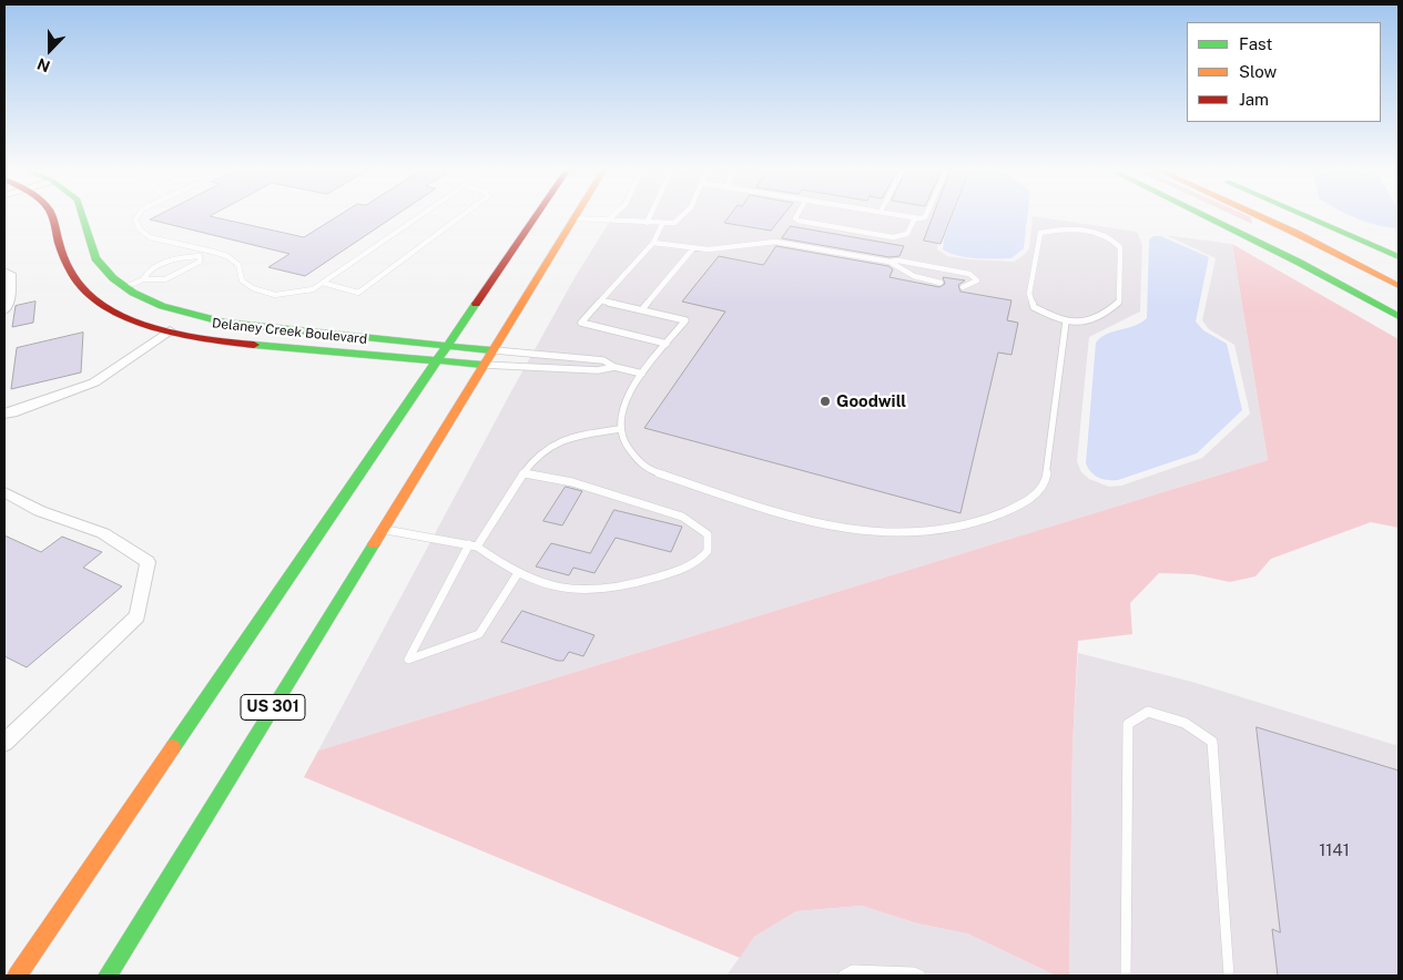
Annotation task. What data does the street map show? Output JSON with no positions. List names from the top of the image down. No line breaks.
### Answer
{"streets":{"main road":["Delaney Creek Boulevard","US 301"]},"crossings":[["Delaney Creek Boulevard","US 301"]],"places":["Goodwill"],"house_numbers":["1141"],"legend":["Fast","Slow","Jam"],"north":"bottom"}
